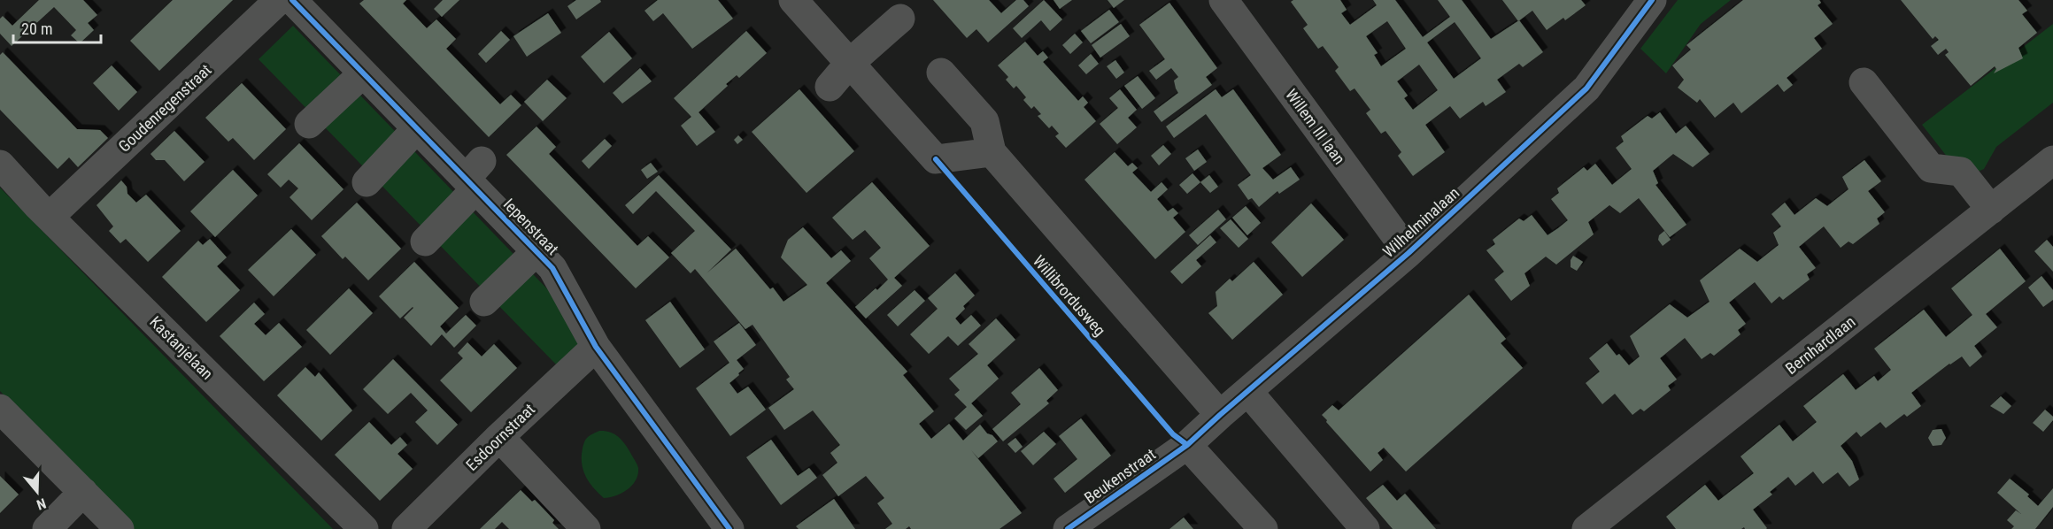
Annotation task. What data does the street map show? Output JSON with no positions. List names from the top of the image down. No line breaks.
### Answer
{"streets":{"street":["Goudenregenstraat","Willem III laan","Wilhelminalaan","Iepenstraat","Bernhardlaan","Kastanjelaan","Esdoornstraat","Beukenstraat"],"cycle path":["Willibrordusweg"]},"crossings":[["Goudenregenstraat","Kastanjelaan"],["Willem III laan","Wilhelminalaan"],["Wilhelminalaan","Beukenstraat"],["Iepenstraat","Esdoornstraat"]],"scale_bar":"20 m","north":"bottom"}
